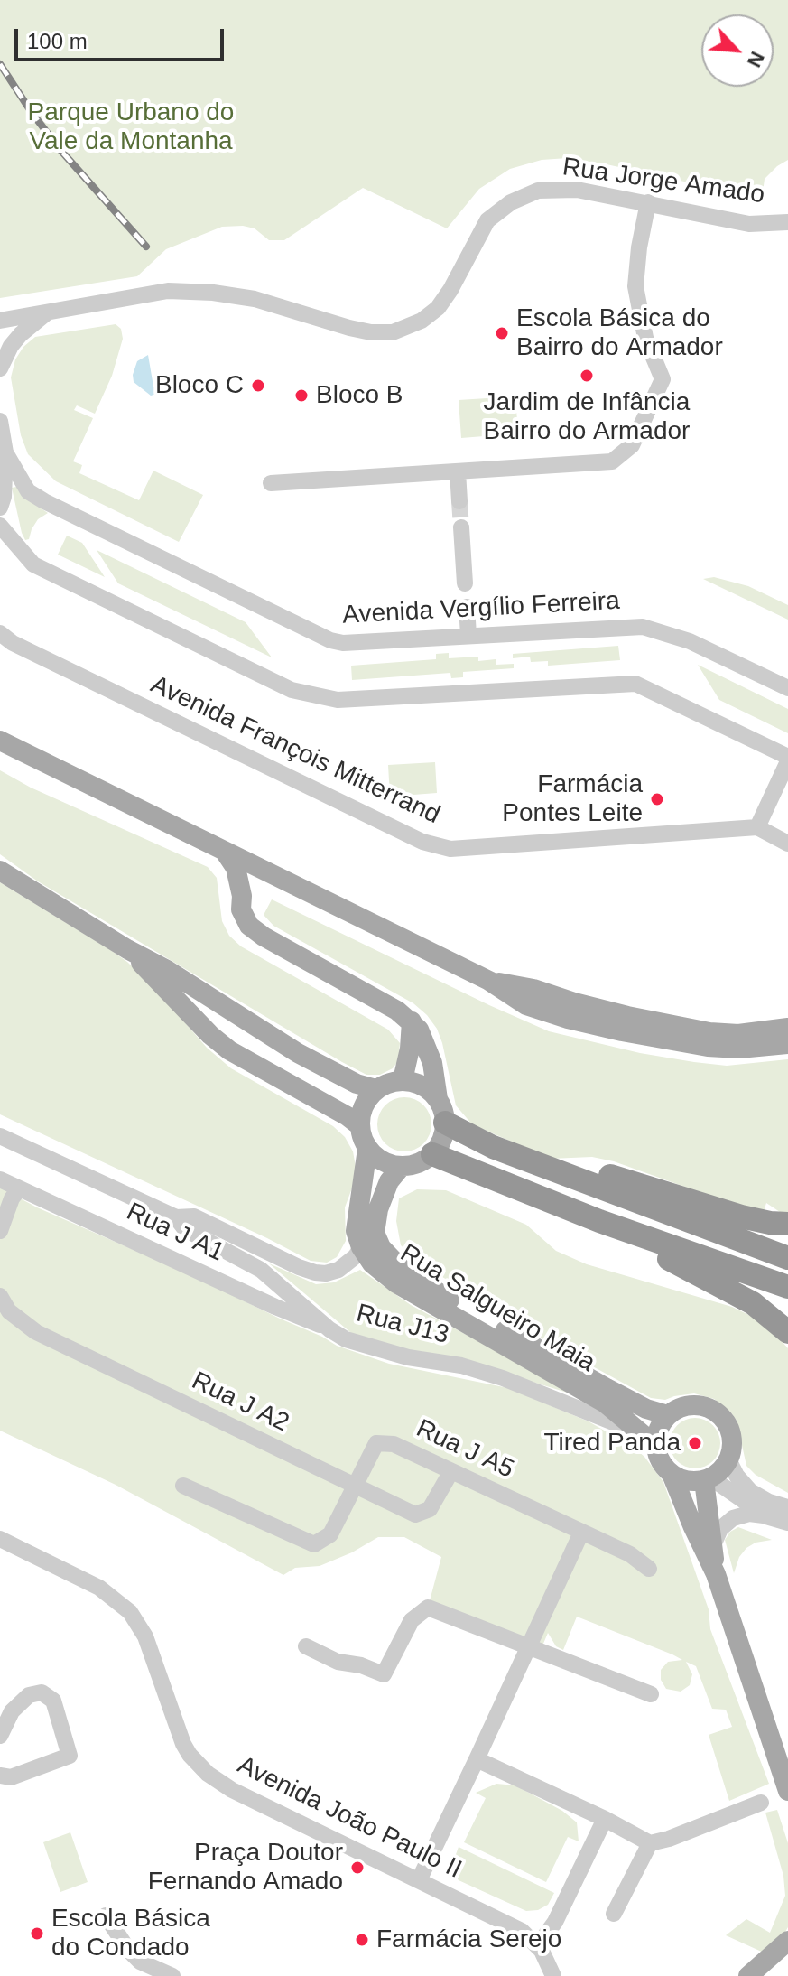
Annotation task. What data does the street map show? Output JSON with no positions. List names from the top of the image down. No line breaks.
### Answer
{"streets":{"main road":["Rua Salgueiro Maia"],"street":["Rua Jorge Amado","Avenida Vergílio Ferreira","Avenida François Mitterrand","Rua J A1","Rua J13","Rua J A2","Rua J A5","Avenida João Paulo II"]},"crossings":[["Rua J A1","Rua J13"],["Rua Salgueiro Maia","Rua J13"],["Rua J A2","Rua J A5"]],"parks":["Parque Urbano do Vale da Montanha"],"places":["Escola Básica do Bairro do Armador","Jardim de Infância Bairro do Armador","Bloco C","Bloco B","Farmácia Pontes Leite","Tired Panda","Praça Doutor Fernando Amado","Escola Básica do Condado","Farmácia Serejo"],"scale_bar":"100 m","north":"bottom right"}
